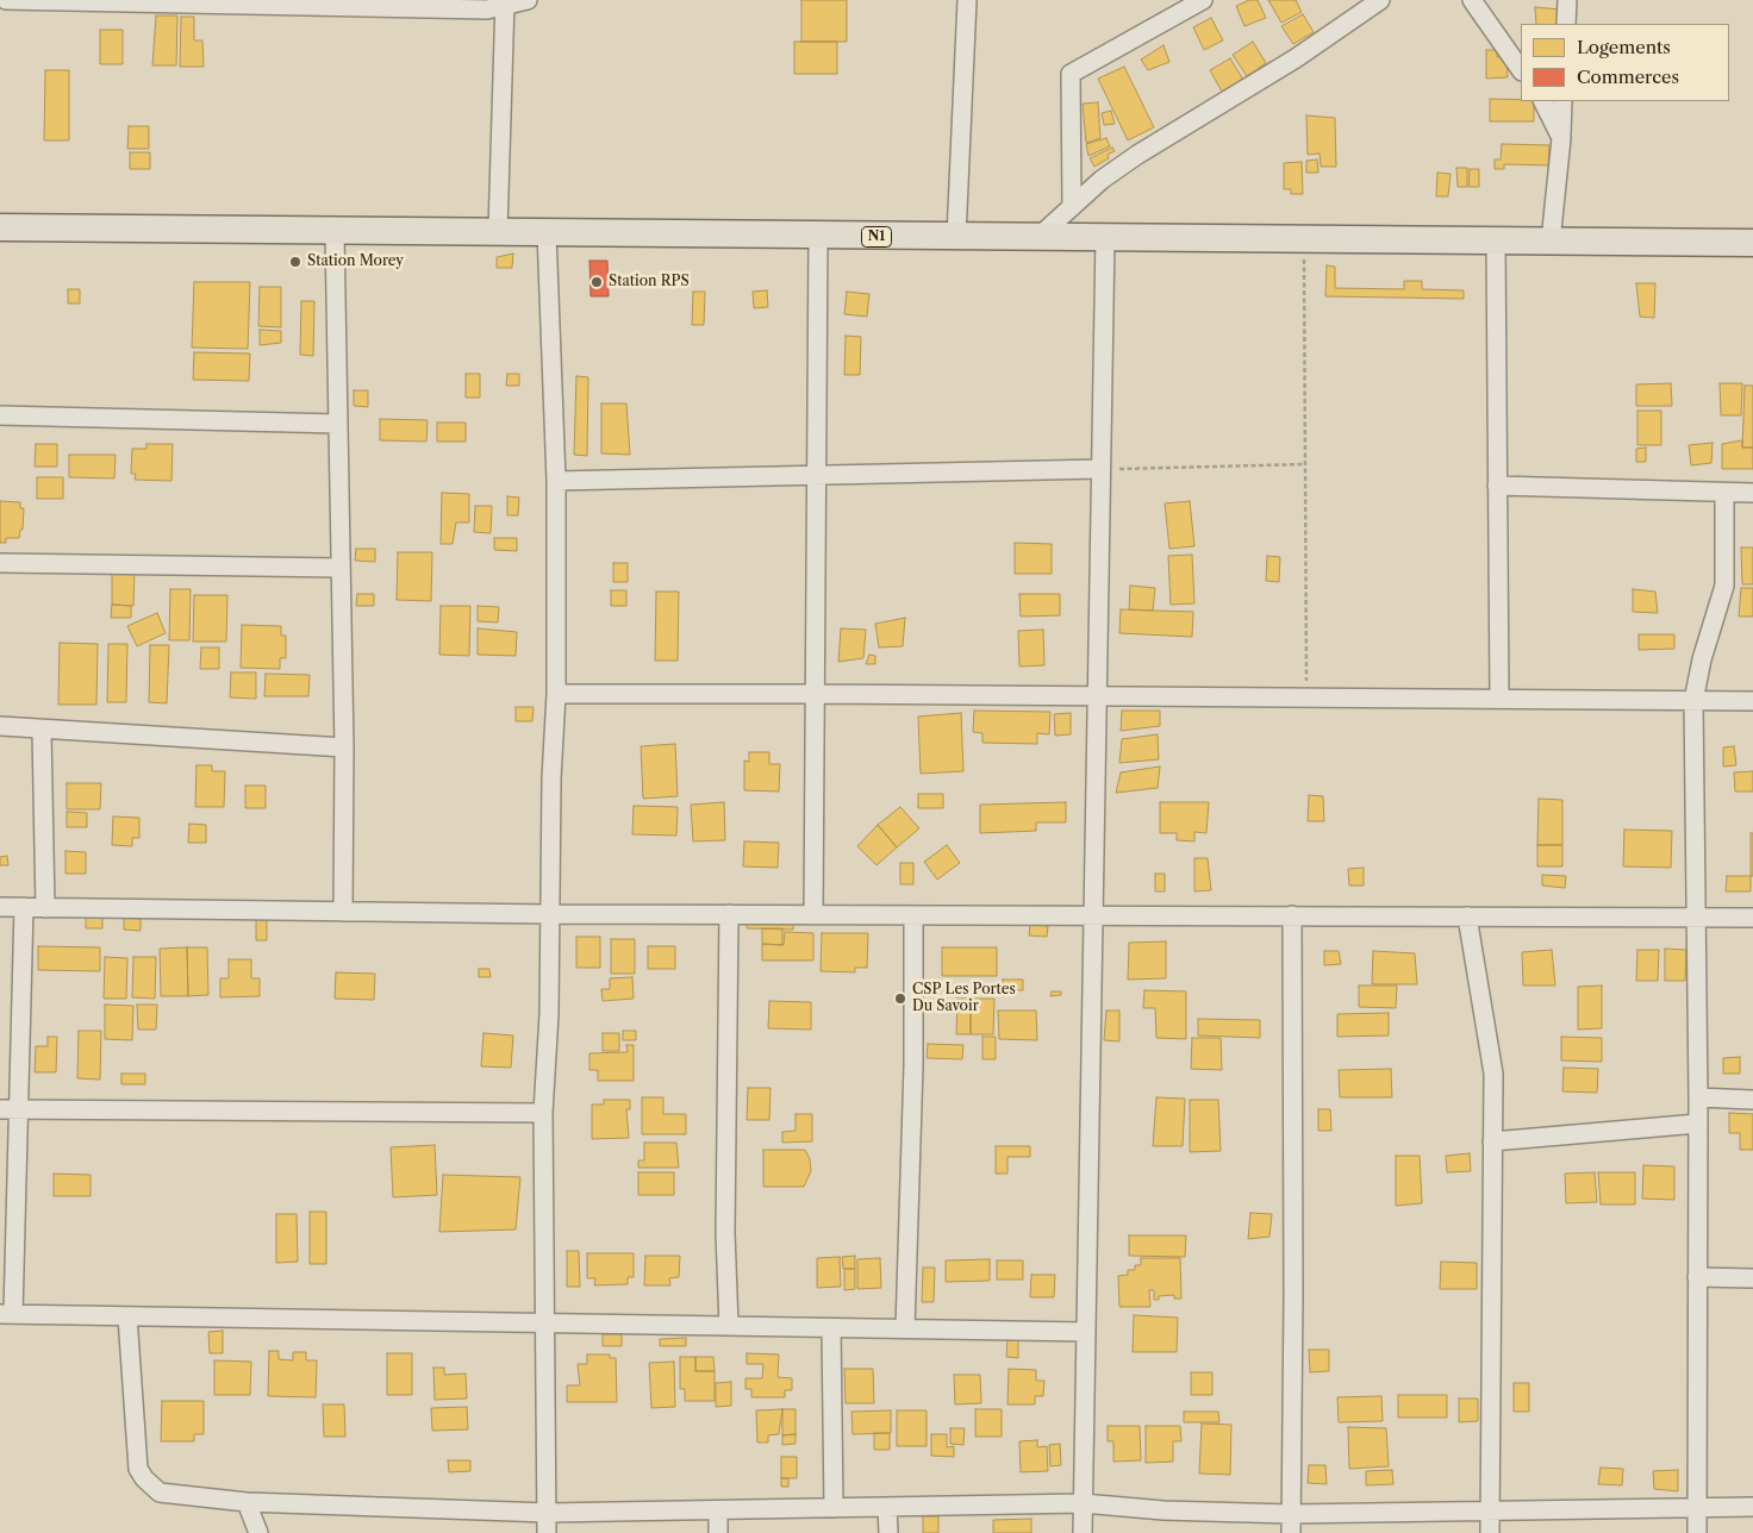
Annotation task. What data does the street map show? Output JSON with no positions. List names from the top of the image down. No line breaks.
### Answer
{"streets":{"main road":["N1"]},"places":["Station Morey","Station RPS","CSP Les Portes Du Savoir"],"legend":["Logements","Commerces"]}
